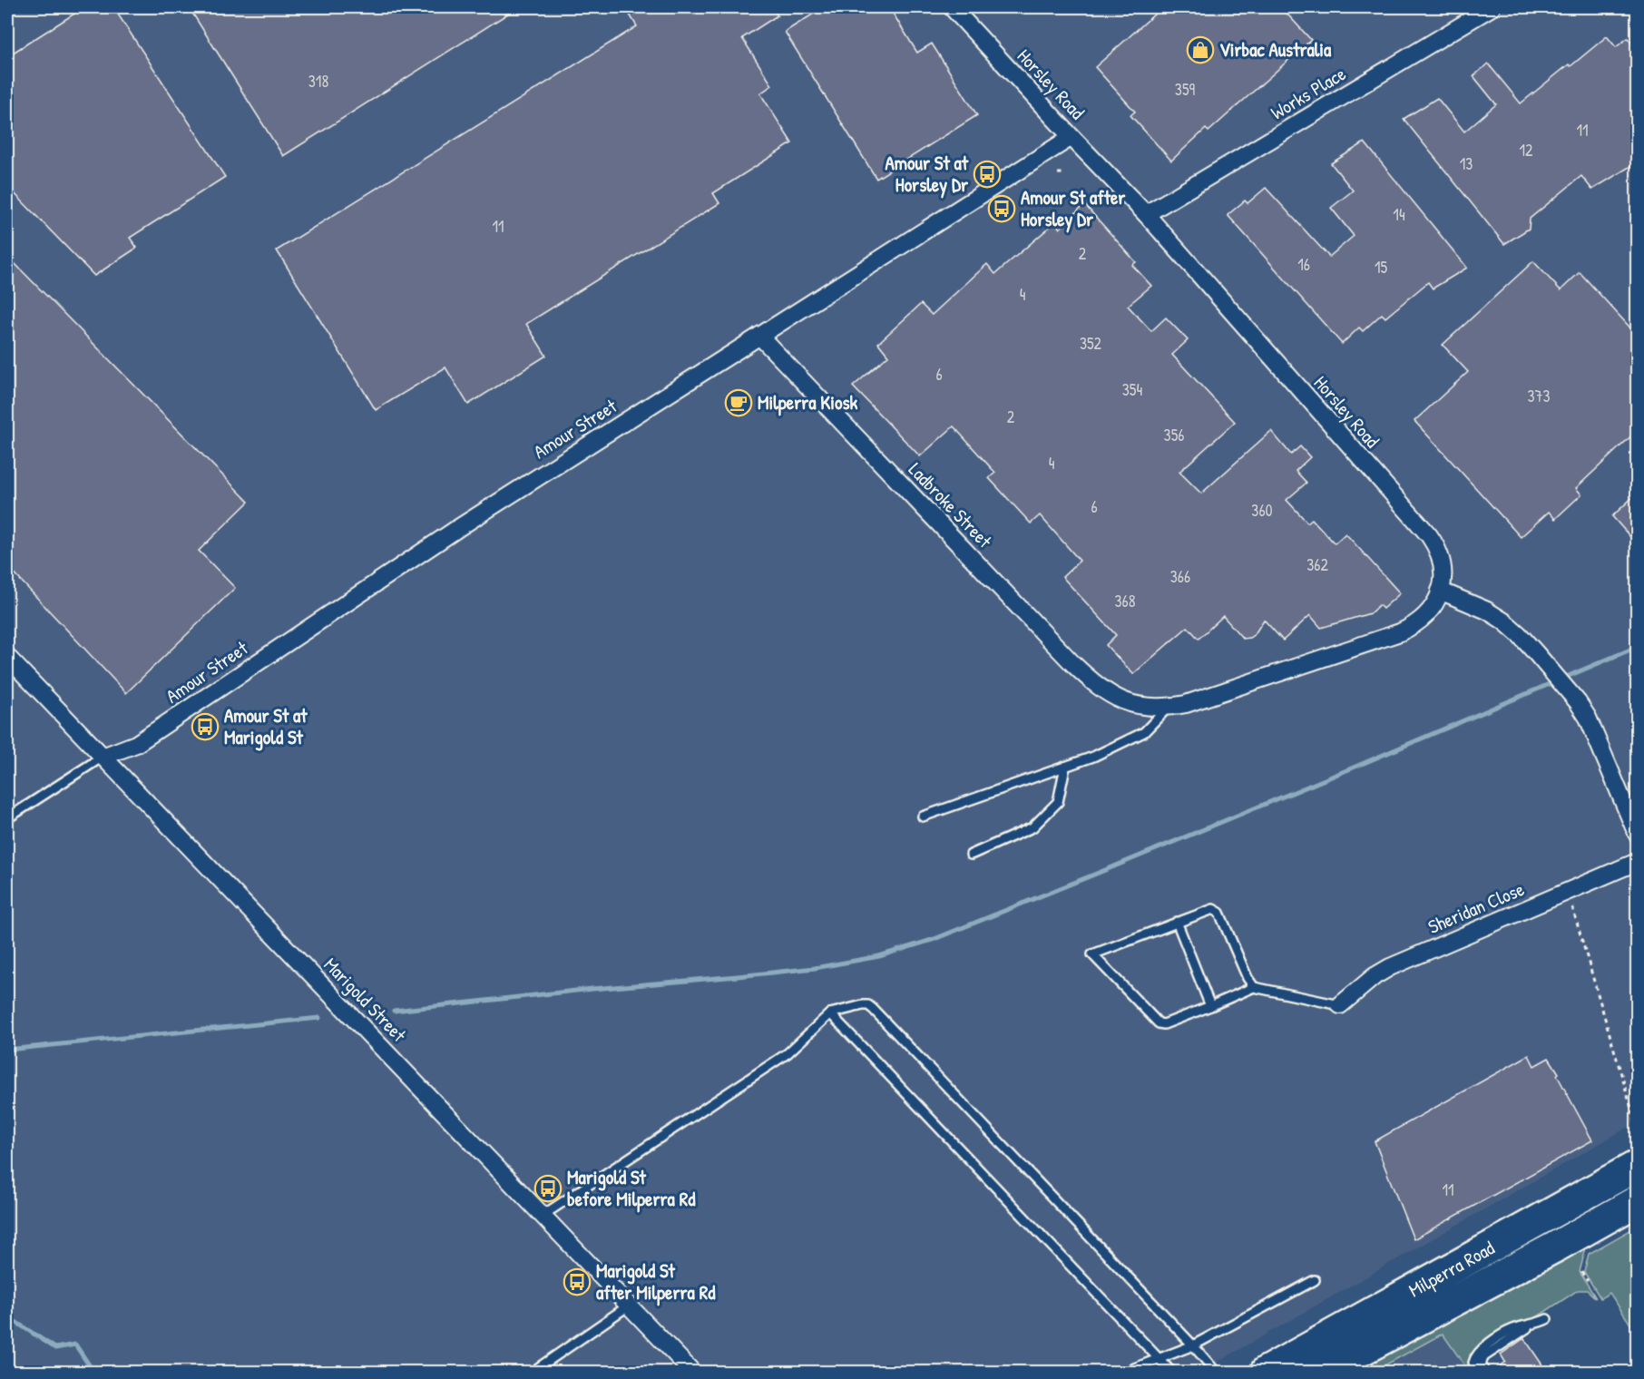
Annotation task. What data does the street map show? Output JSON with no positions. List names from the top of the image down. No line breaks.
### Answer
{"streets":{"highway":["Milperra Road"],"street":["Horsley Road","Works Place","Amour Street","Ladbroke Street","Sheridan Close","Marigold Street"]},"crossings":[["Horsley Road","Works Place"],["Horsley Road","Amour Street"],["Horsley Road","Ladbroke Street"],["Amour Street","Ladbroke Street"],["Amour Street","Marigold Street"]],"places":{"shop":["Virbac Australia"],"bus stop":["Amour St at Horsley Dr","Amour St after Horsley Dr","Amour St at Marigold St","Marigold St before Milperra Rd","Marigold St after Milperra Rd"],"cafe":["Milperra Kiosk"]},"house_numbers":["318","359","11","12","13","14","11","2","16","15","4","352","6","354","373","2","356","4","6","360","362","366","368","11"]}
